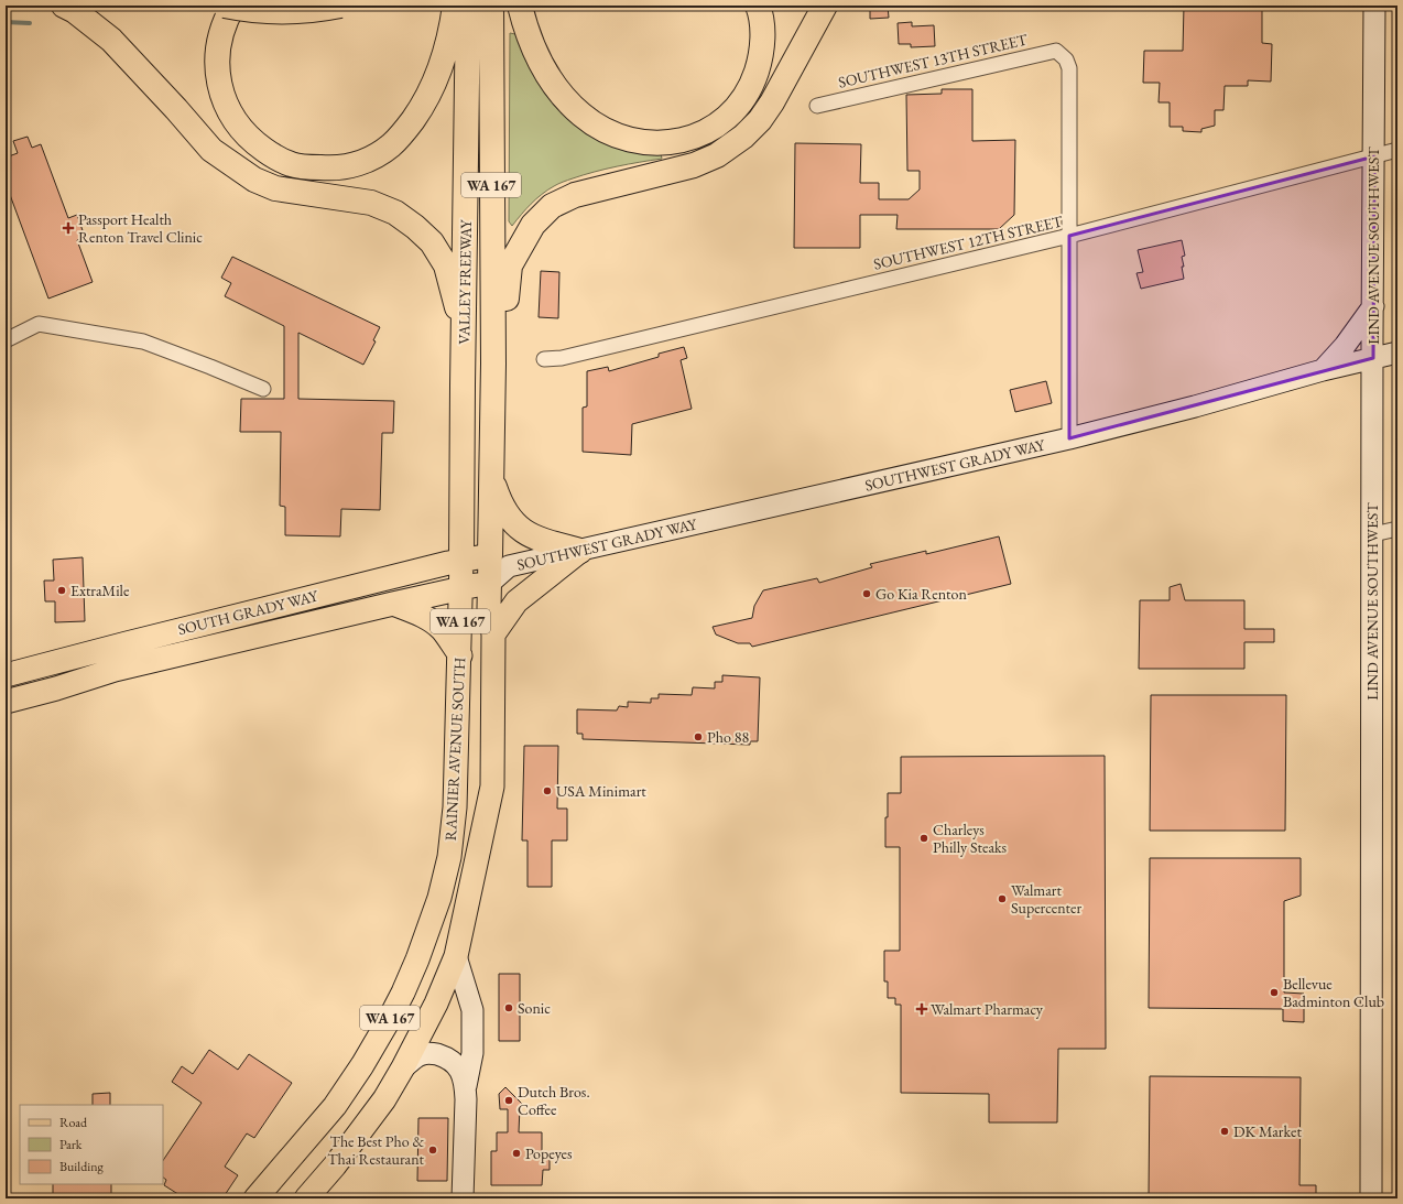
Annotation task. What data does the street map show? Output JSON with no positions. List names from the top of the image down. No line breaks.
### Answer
{"streets":{"highway":["WA 167","VALLEY FREEWAY"],"main road":["LIND AVENUE SOUTHWEST","SOUTHWEST GRADY WAY","SOUTH GRADY WAY","RAINIER AVENUE SOUTH"],"street":["SOUTHWEST 13TH STREET","SOUTHWEST 12TH STREET"]},"crossings":[["SOUTHWEST 13TH STREET","SOUTHWEST 12TH STREET"],["SOUTHWEST 12TH STREET","LIND AVENUE SOUTHWEST"],["LIND AVENUE SOUTHWEST","SOUTHWEST GRADY WAY"],["VALLEY FREEWAY","SOUTHWEST GRADY WAY"],["VALLEY FREEWAY","SOUTH GRADY WAY"],["VALLEY FREEWAY","RAINIER AVENUE SOUTH"],["SOUTHWEST GRADY WAY","SOUTH GRADY WAY"],["SOUTHWEST GRADY WAY","RAINIER AVENUE SOUTH"],["SOUTH GRADY WAY","RAINIER AVENUE SOUTH"]],"places":{"health":["Passport Health Renton Travel Clinic","Walmart Pharmacy"],"other":["ExtraMile","Go Kia Renton","Pho 88","USA Minimart","Charleys Philly Steaks","Walmart Supercenter","Bellevue Badminton Club","Sonic","Dutch Bros. Coffee","DK Market","The Best Pho & Thai Restaurant","Popeyes"]},"legend":["Road","Park","Building"]}
